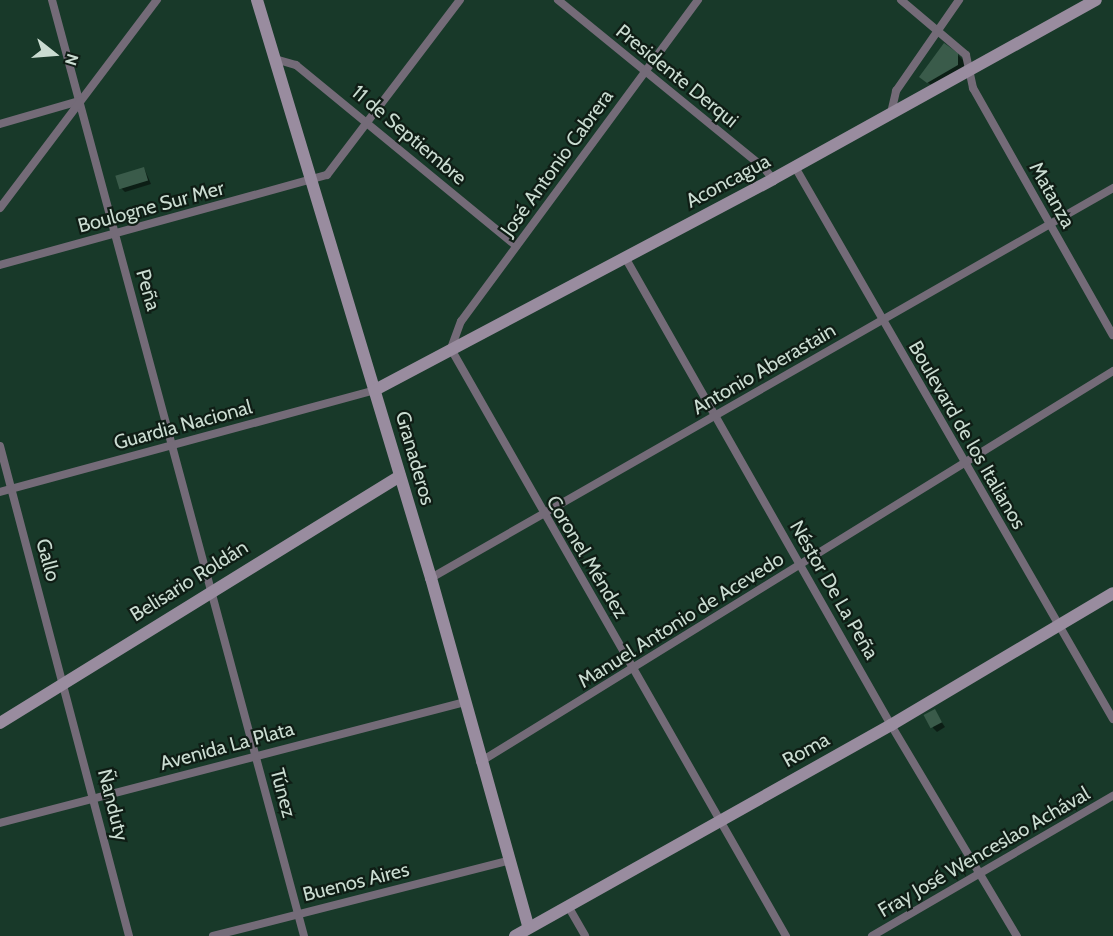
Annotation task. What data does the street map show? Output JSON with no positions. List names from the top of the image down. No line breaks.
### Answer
{"streets":{"street":["Presidente Derqui","11 de Septiembre","José Antonio Cabrera","Aconcagua","Matanza","Boulogne Sur Mer","Peña","Antonio Aberastain","Guardia Nacional","Boulevard de los Italianos","Granaderos","Coronel Méndez","Gallo","Belisario Roldán","Néstor De La Peña","Manuel Antonio de Acevedo","Avenida La Plata","Roma","Túnez","Ñanduty","Fray José Wenceslao Achával","Buenos Aires"]},"crossings":[["Presidente Derqui","José Antonio Cabrera"],["Presidente Derqui","Aconcagua"],["11 de Septiembre","José Antonio Cabrera"],["11 de Septiembre","Boulogne Sur Mer"],["11 de Septiembre","Granaderos"],["José Antonio Cabrera","Aconcagua"],["José Antonio Cabrera","Coronel Méndez"],["Aconcagua","Matanza"],["Aconcagua","Guardia Nacional"],["Aconcagua","Boulevard de los Italianos"],["Aconcagua","Granaderos"],["Aconcagua","Coronel Méndez"],["Aconcagua","Néstor De La Peña"],["Matanza","Antonio Aberastain"],["Boulogne Sur Mer","Peña"],["Boulogne Sur Mer","Granaderos"],["Peña","Guardia Nacional"],["Peña","Belisario Roldán"],["Peña","Túnez"],["Antonio Aberastain","Boulevard de los Italianos"],["Antonio Aberastain","Granaderos"],["Antonio Aberastain","Coronel Méndez"],["Antonio Aberastain","Néstor De La Peña"],["Guardia Nacional","Granaderos"],["Guardia Nacional","Gallo"],["Boulevard de los Italianos","Manuel Antonio de Acevedo"],["Boulevard de los Italianos","Roma"],["Granaderos","Belisario Roldán"],["Granaderos","Manuel Antonio de Acevedo"],["Granaderos","Avenida La Plata"],["Granaderos","Roma"],["Granaderos","Buenos Aires"],["Coronel Méndez","Manuel Antonio de Acevedo"],["Coronel Méndez","Roma"],["Gallo","Belisario Roldán"],["Gallo","Ñanduty"],["Belisario Roldán","Túnez"],["Belisario Roldán","Ñanduty"],["Néstor De La Peña","Manuel Antonio de Acevedo"],["Néstor De La Peña","Roma"],["Néstor De La Peña","Fray José Wenceslao Achával"],["Avenida La Plata","Túnez"],["Avenida La Plata","Ñanduty"],["Túnez","Buenos Aires"]],"north":"right"}
